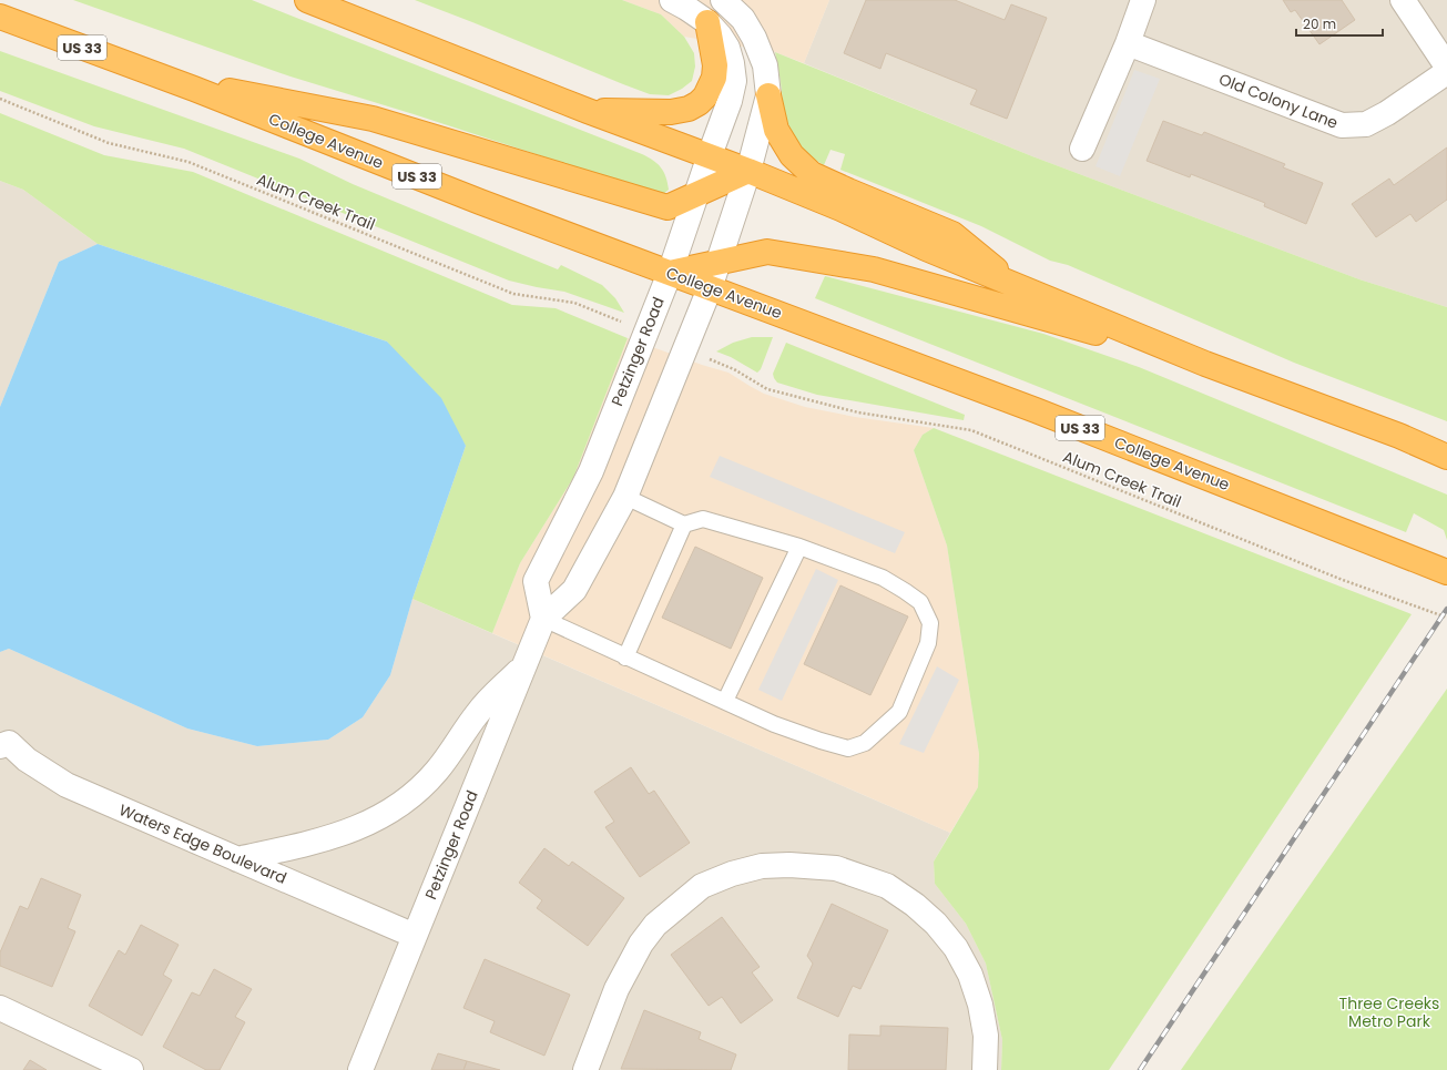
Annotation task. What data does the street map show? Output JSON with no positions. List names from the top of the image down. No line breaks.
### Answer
{"streets":{"highway":["US 33","College Avenue"],"street":["Old Colony Lane","Petzinger Road","Waters Edge Boulevard"],"path":["Alum Creek Trail"]},"crossings":[["College Avenue","Petzinger Road"],["Petzinger Road","Waters Edge Boulevard"]],"parks":["Three Creeks Metro Park"],"scale_bar":"20 m"}
